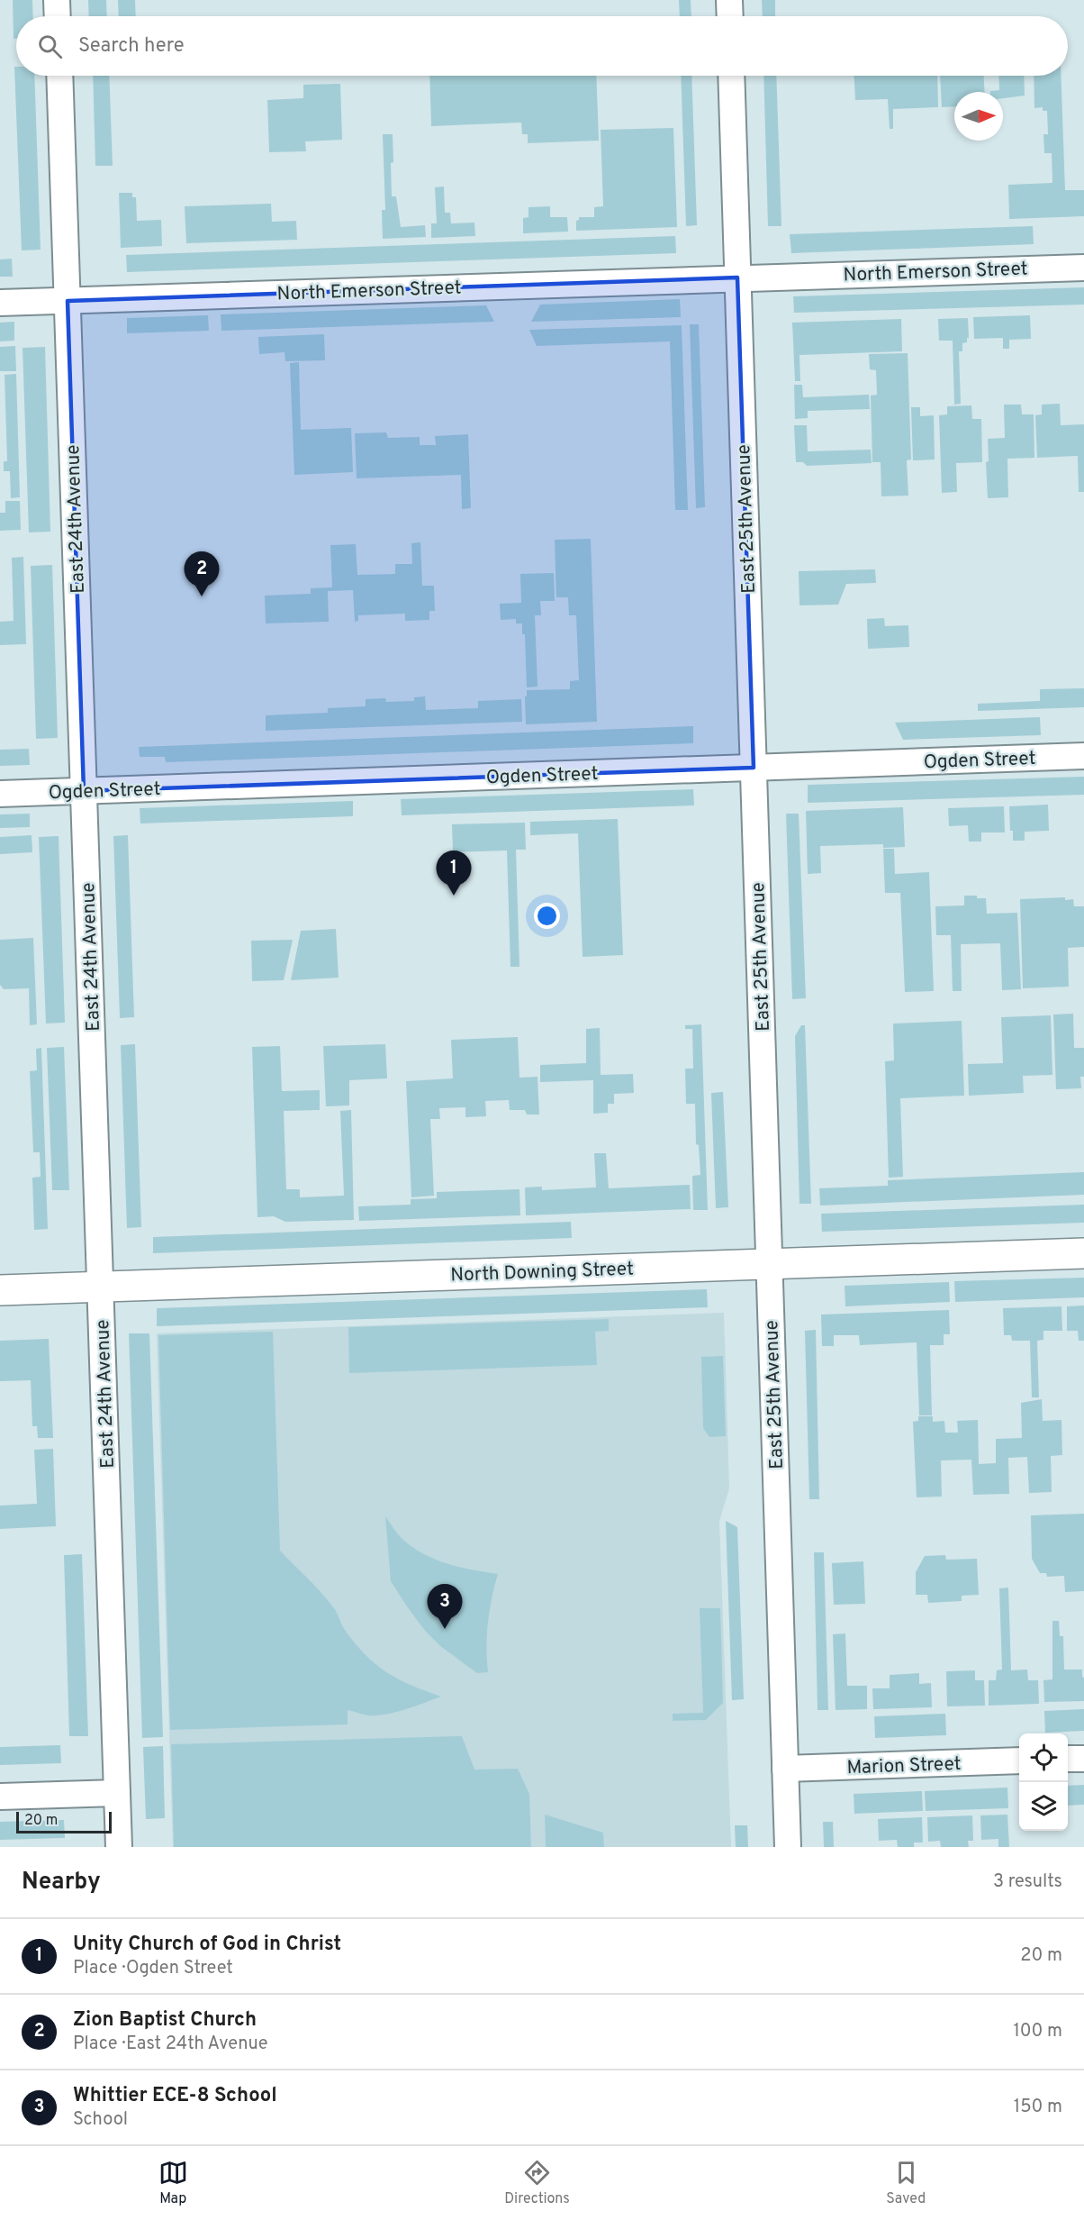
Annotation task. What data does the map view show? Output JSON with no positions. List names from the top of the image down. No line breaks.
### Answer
{"streets":{"main road":["North Downing Street"],"street":["North Emerson Street","East 24th Avenue","East 25th Avenue","Ogden Street","Marion Street"]},"crossings":[["North Emerson Street","East 24th Avenue"],["North Emerson Street","East 25th Avenue"],["East 24th Avenue","Ogden Street"],["East 24th Avenue","North Downing Street"],["East 25th Avenue","Ogden Street"],["East 25th Avenue","North Downing Street"],["East 25th Avenue","Marion Street"]],"scale_bar":"20 m","north":"right","page":{"search":"Search here","pins":["2","1","3"],"scale":"20 m","heading":["Nearby","3 results"],"list":[{"mark":"1","name":"Unity Church of God in Christ","note":"Place · Ogden Street","value":"20 m"},{"mark":"2","name":"Zion Baptist Church","note":"Place · East 24th Avenue","value":"100 m"},{"mark":"3","name":"Whittier ECE-8 School","note":"School","value":"150 m"}],"nav":["Map","Directions","Saved"]}}
